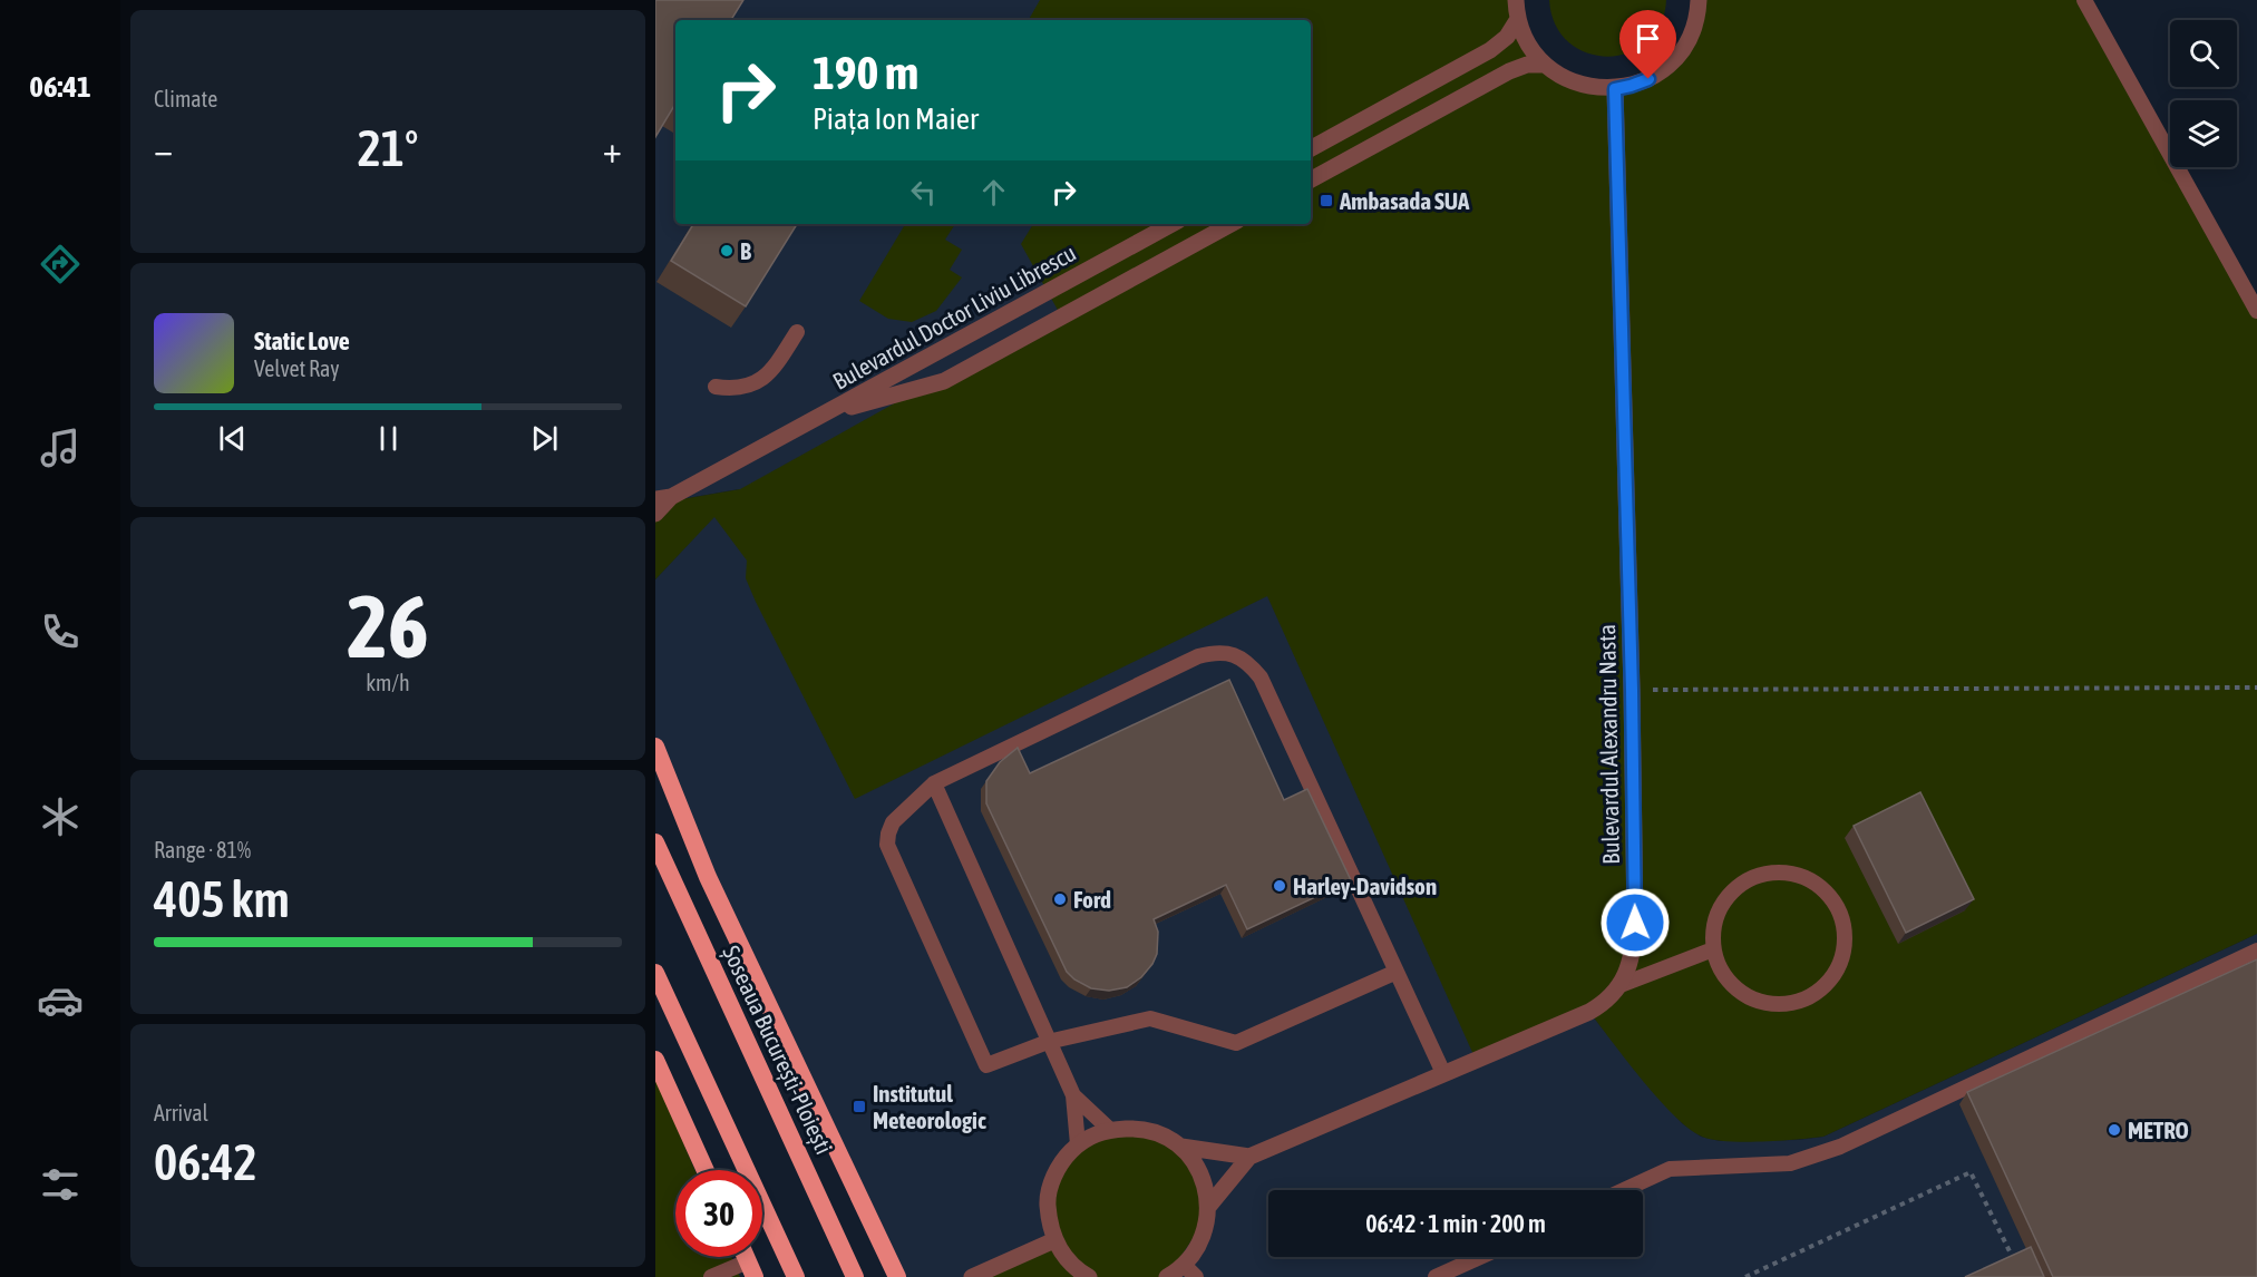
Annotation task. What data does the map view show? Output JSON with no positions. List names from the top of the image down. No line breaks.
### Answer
{"streets":{"highway":["Șoseaua București-Ploiești"],"street":["Bulevardul Doctor Liviu Librescu","Bulevardul Alexandru Nasta"]},"places":{"transit":["Ambasada SUA","Institutul Meteorologic"],"other":["B","Harley-Davidson","Ford","METRO"]},"page":{"tabs":"06:41","tile":["Climate",["26","km/h"],["Range · 81%","405 km"],["Arrival","06:42"]],"turn":["190 m","Piața Ion Maier"],"heat":["−","21°","+"],"song":["Static Love","Velvet Ray"],"limit":"30","trip":"06:42 · 1 min · 200 m"}}
